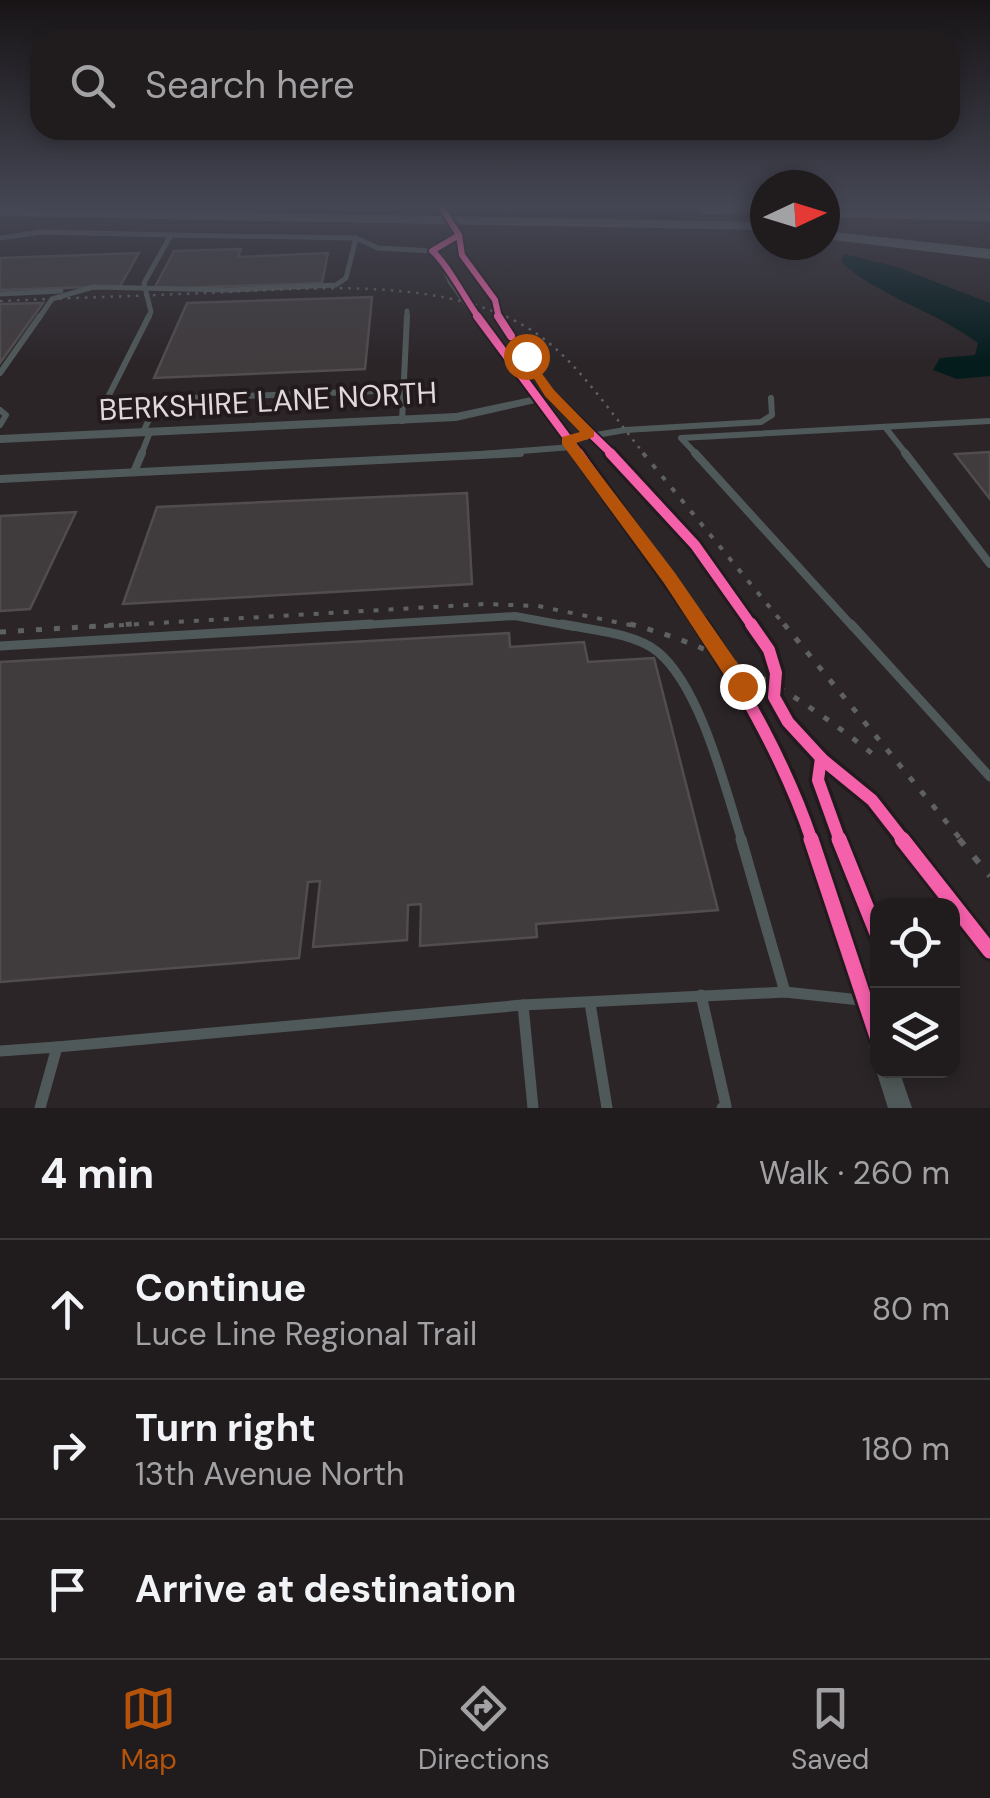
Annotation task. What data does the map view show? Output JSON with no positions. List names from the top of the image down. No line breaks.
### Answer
{"streets":{"street":["BERKSHIRE LANE NORTH"]},"north":"right","page":{"search":"Search here","heading":["4 min","Walk · 260 m"],"list":[["Continue","Luce Line Regional Trail","80 m"],["Turn right","13th Avenue North","180 m"],"Arrive at destination"],"nav":["Map","Directions","Saved"]}}
